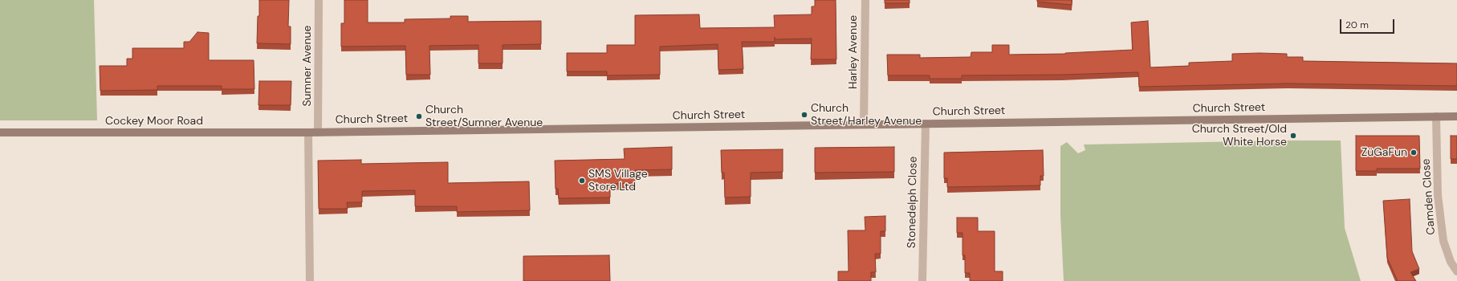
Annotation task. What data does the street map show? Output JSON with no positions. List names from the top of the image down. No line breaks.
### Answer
{"streets":{"main road":["Church Street","Cockey Moor Road"],"street":["Harley Avenue","Sumner Avenue","Camden Close","Stonedelph Close"]},"crossings":[["Harley Avenue","Church Street"],["Sumner Avenue","Church Street"],["Church Street","Cockey Moor Road"],["Church Street","Camden Close"],["Church Street","Stonedelph Close"]],"places":["Church Street/Harley Avenue","Church Street/Sumner Avenue","Church Street/Old White Horse","ZüGaFun","SMS Village Store Ltd"],"scale_bar":"20 m"}
